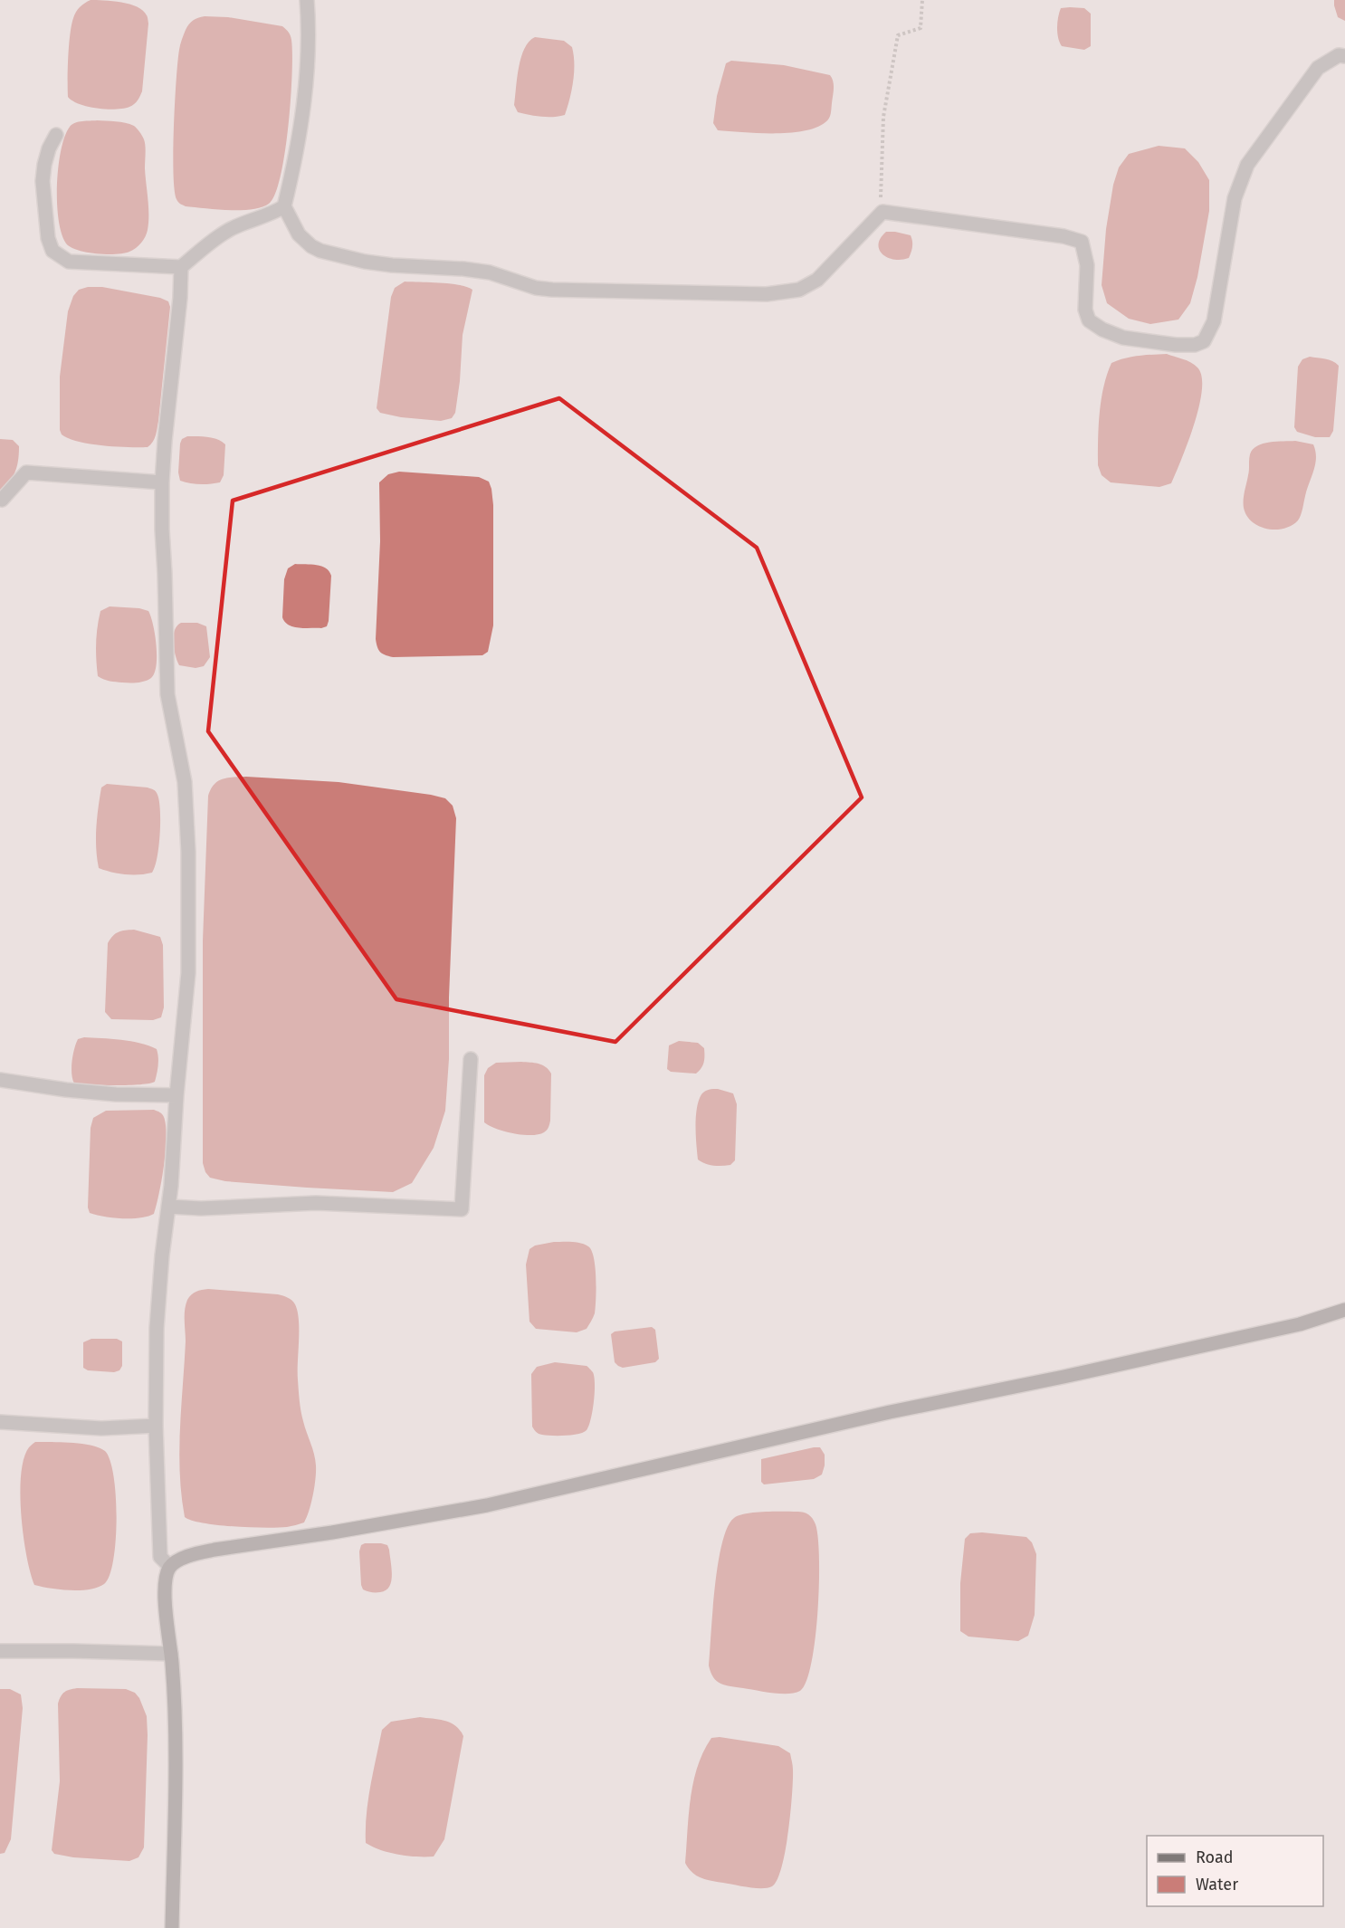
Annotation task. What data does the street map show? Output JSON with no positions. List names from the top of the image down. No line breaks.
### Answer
{"legend":["Road","Water"]}
